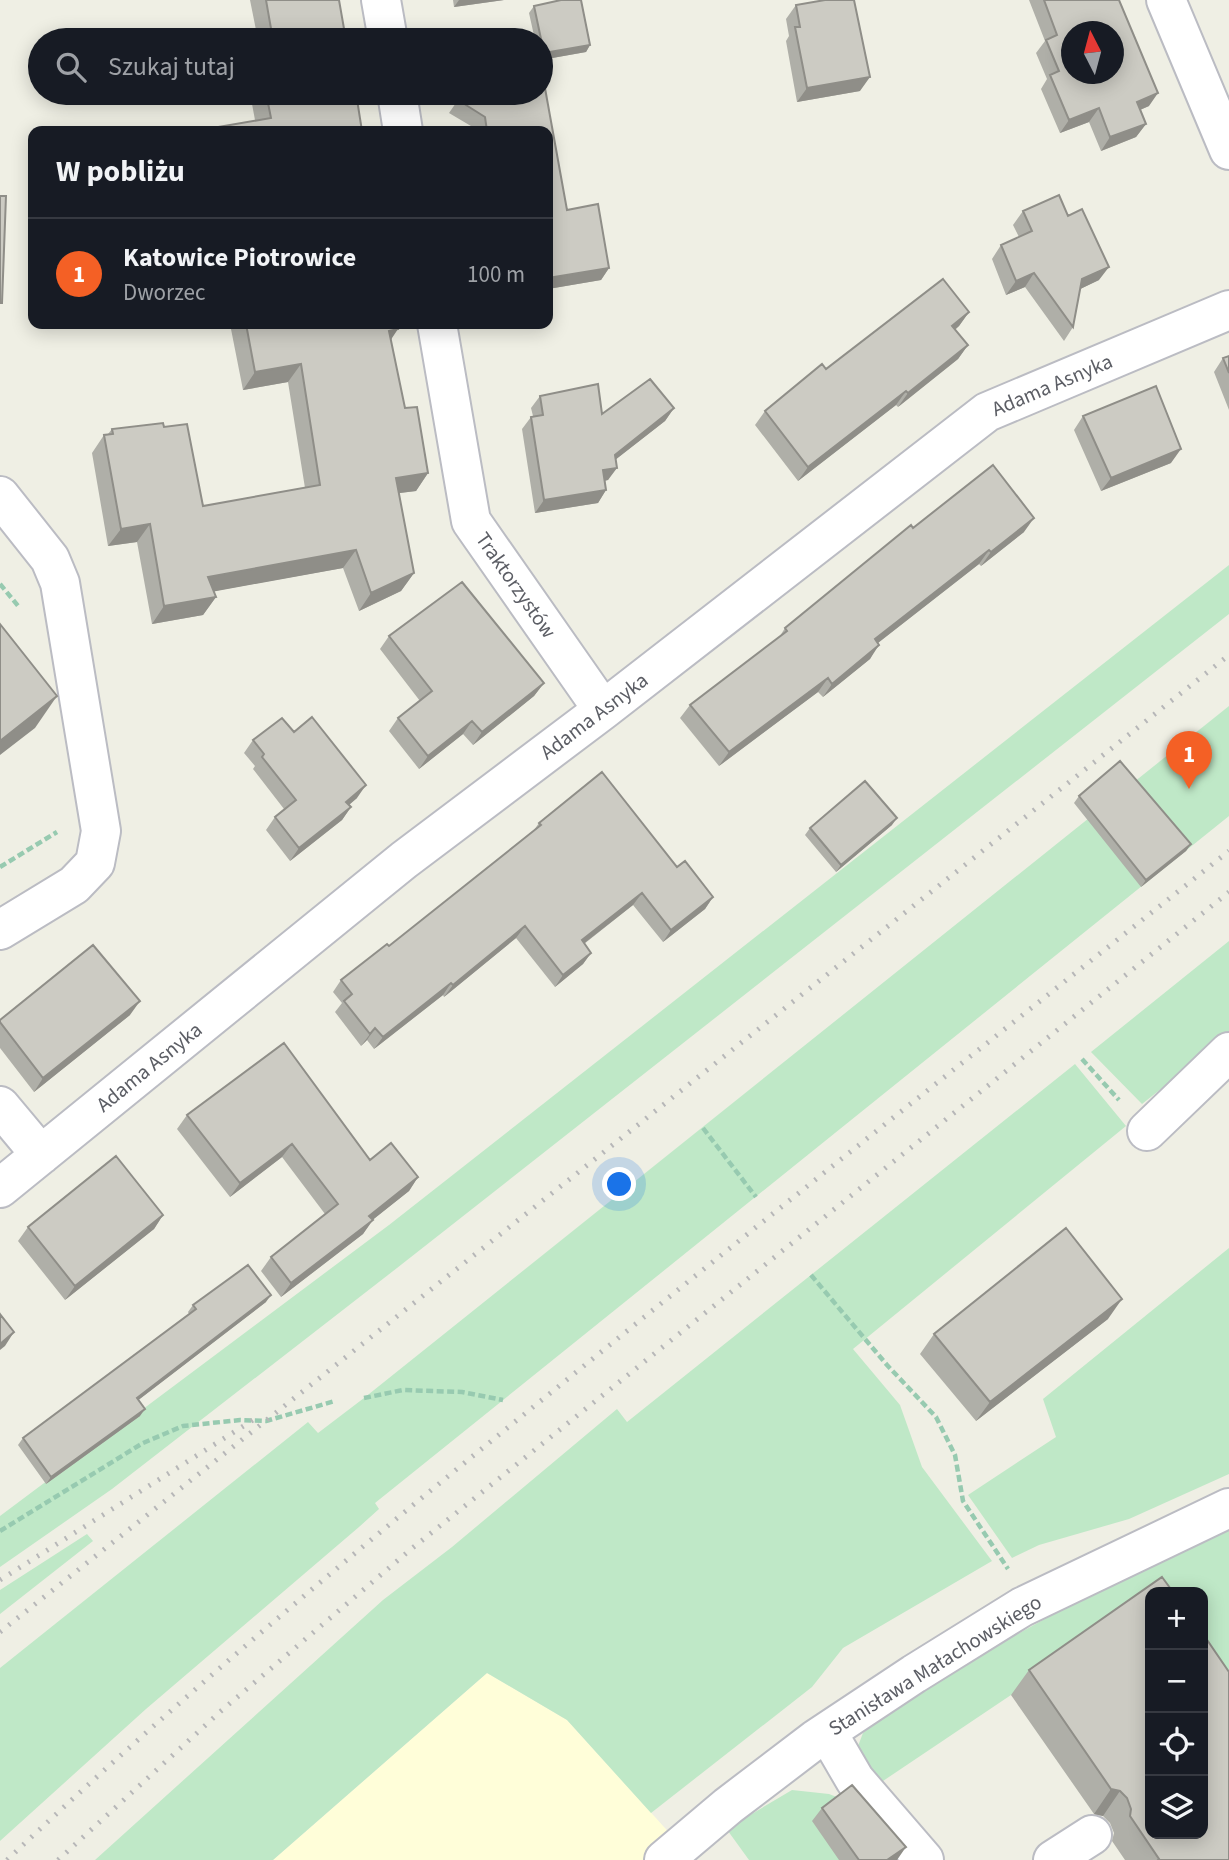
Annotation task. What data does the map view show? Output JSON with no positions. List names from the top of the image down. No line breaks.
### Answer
{"streets":{"street":["Adama Asnyka","Traktorzystów","Stanisława Małachowskiego"]},"crossings":[["Adama Asnyka","Traktorzystów"]],"north":"top","page":{"search":"Szukaj tutaj","heading":"W pobliżu","list":[{"mark":"1","name":"Katowice Piotrowice","note":"Dworzec","value":"100 m"}],"pins":"1","map_buttons":["+","−"]}}
